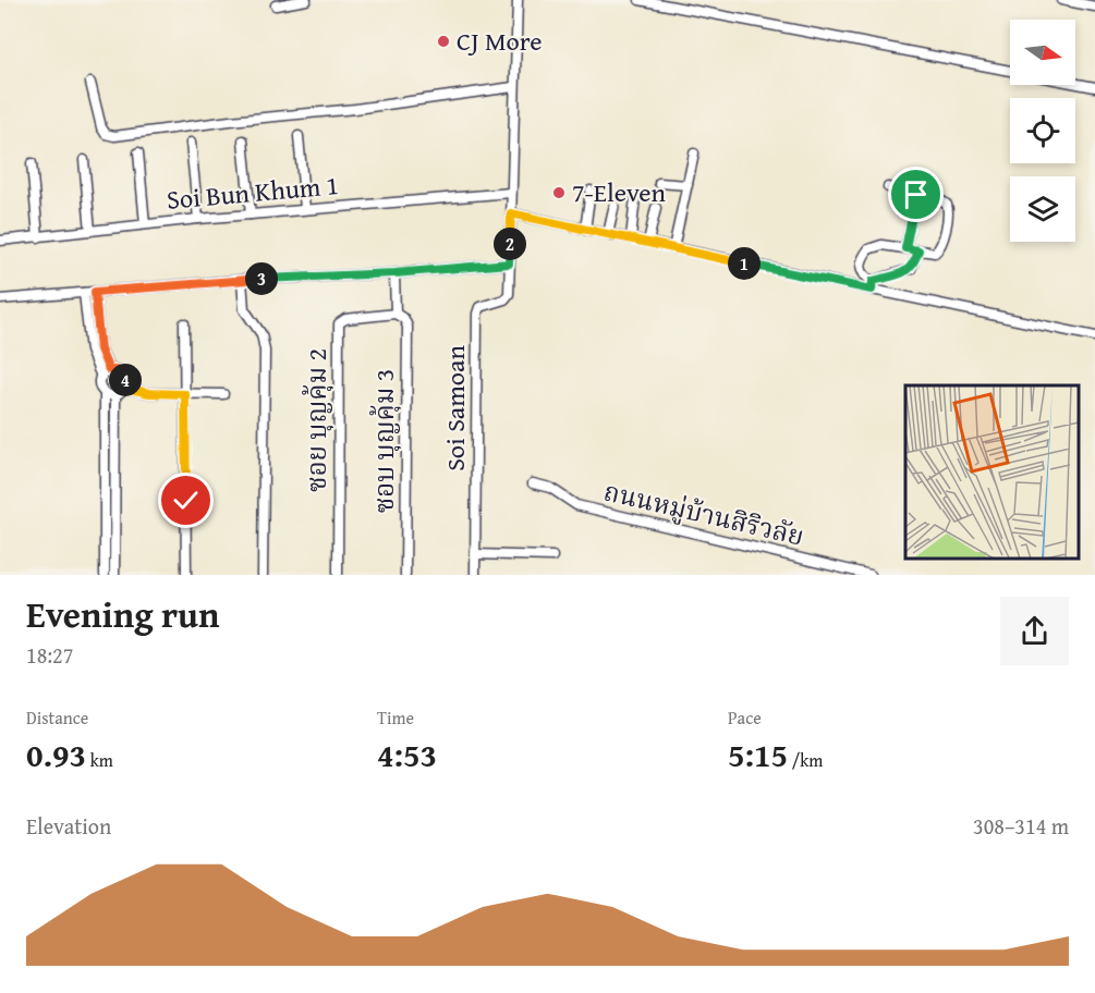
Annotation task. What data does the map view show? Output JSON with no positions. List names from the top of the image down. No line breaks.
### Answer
{"streets":{"street":["Soi Bun Khum 1","Soi Samoan","ซอย บุญคุ้ม 2","ซอบ บุญคุ้ม 3","ถนนหมู่บ้านสิริวลัย"]},"crossings":[["ซอย บุญคุ้ม 2","ซอบ บุญคุ้ม 3"]],"places":["CJ More","7-Eleven"],"north":"right","page":{"pins":["2","1","3","4"],"heading":["Evening run","18:27"],"stats":[["Distance","0.93 km"],["Time","4:53"],["Pace","5:15 /km"]],"chart":["Elevation","308–314 m"]}}
